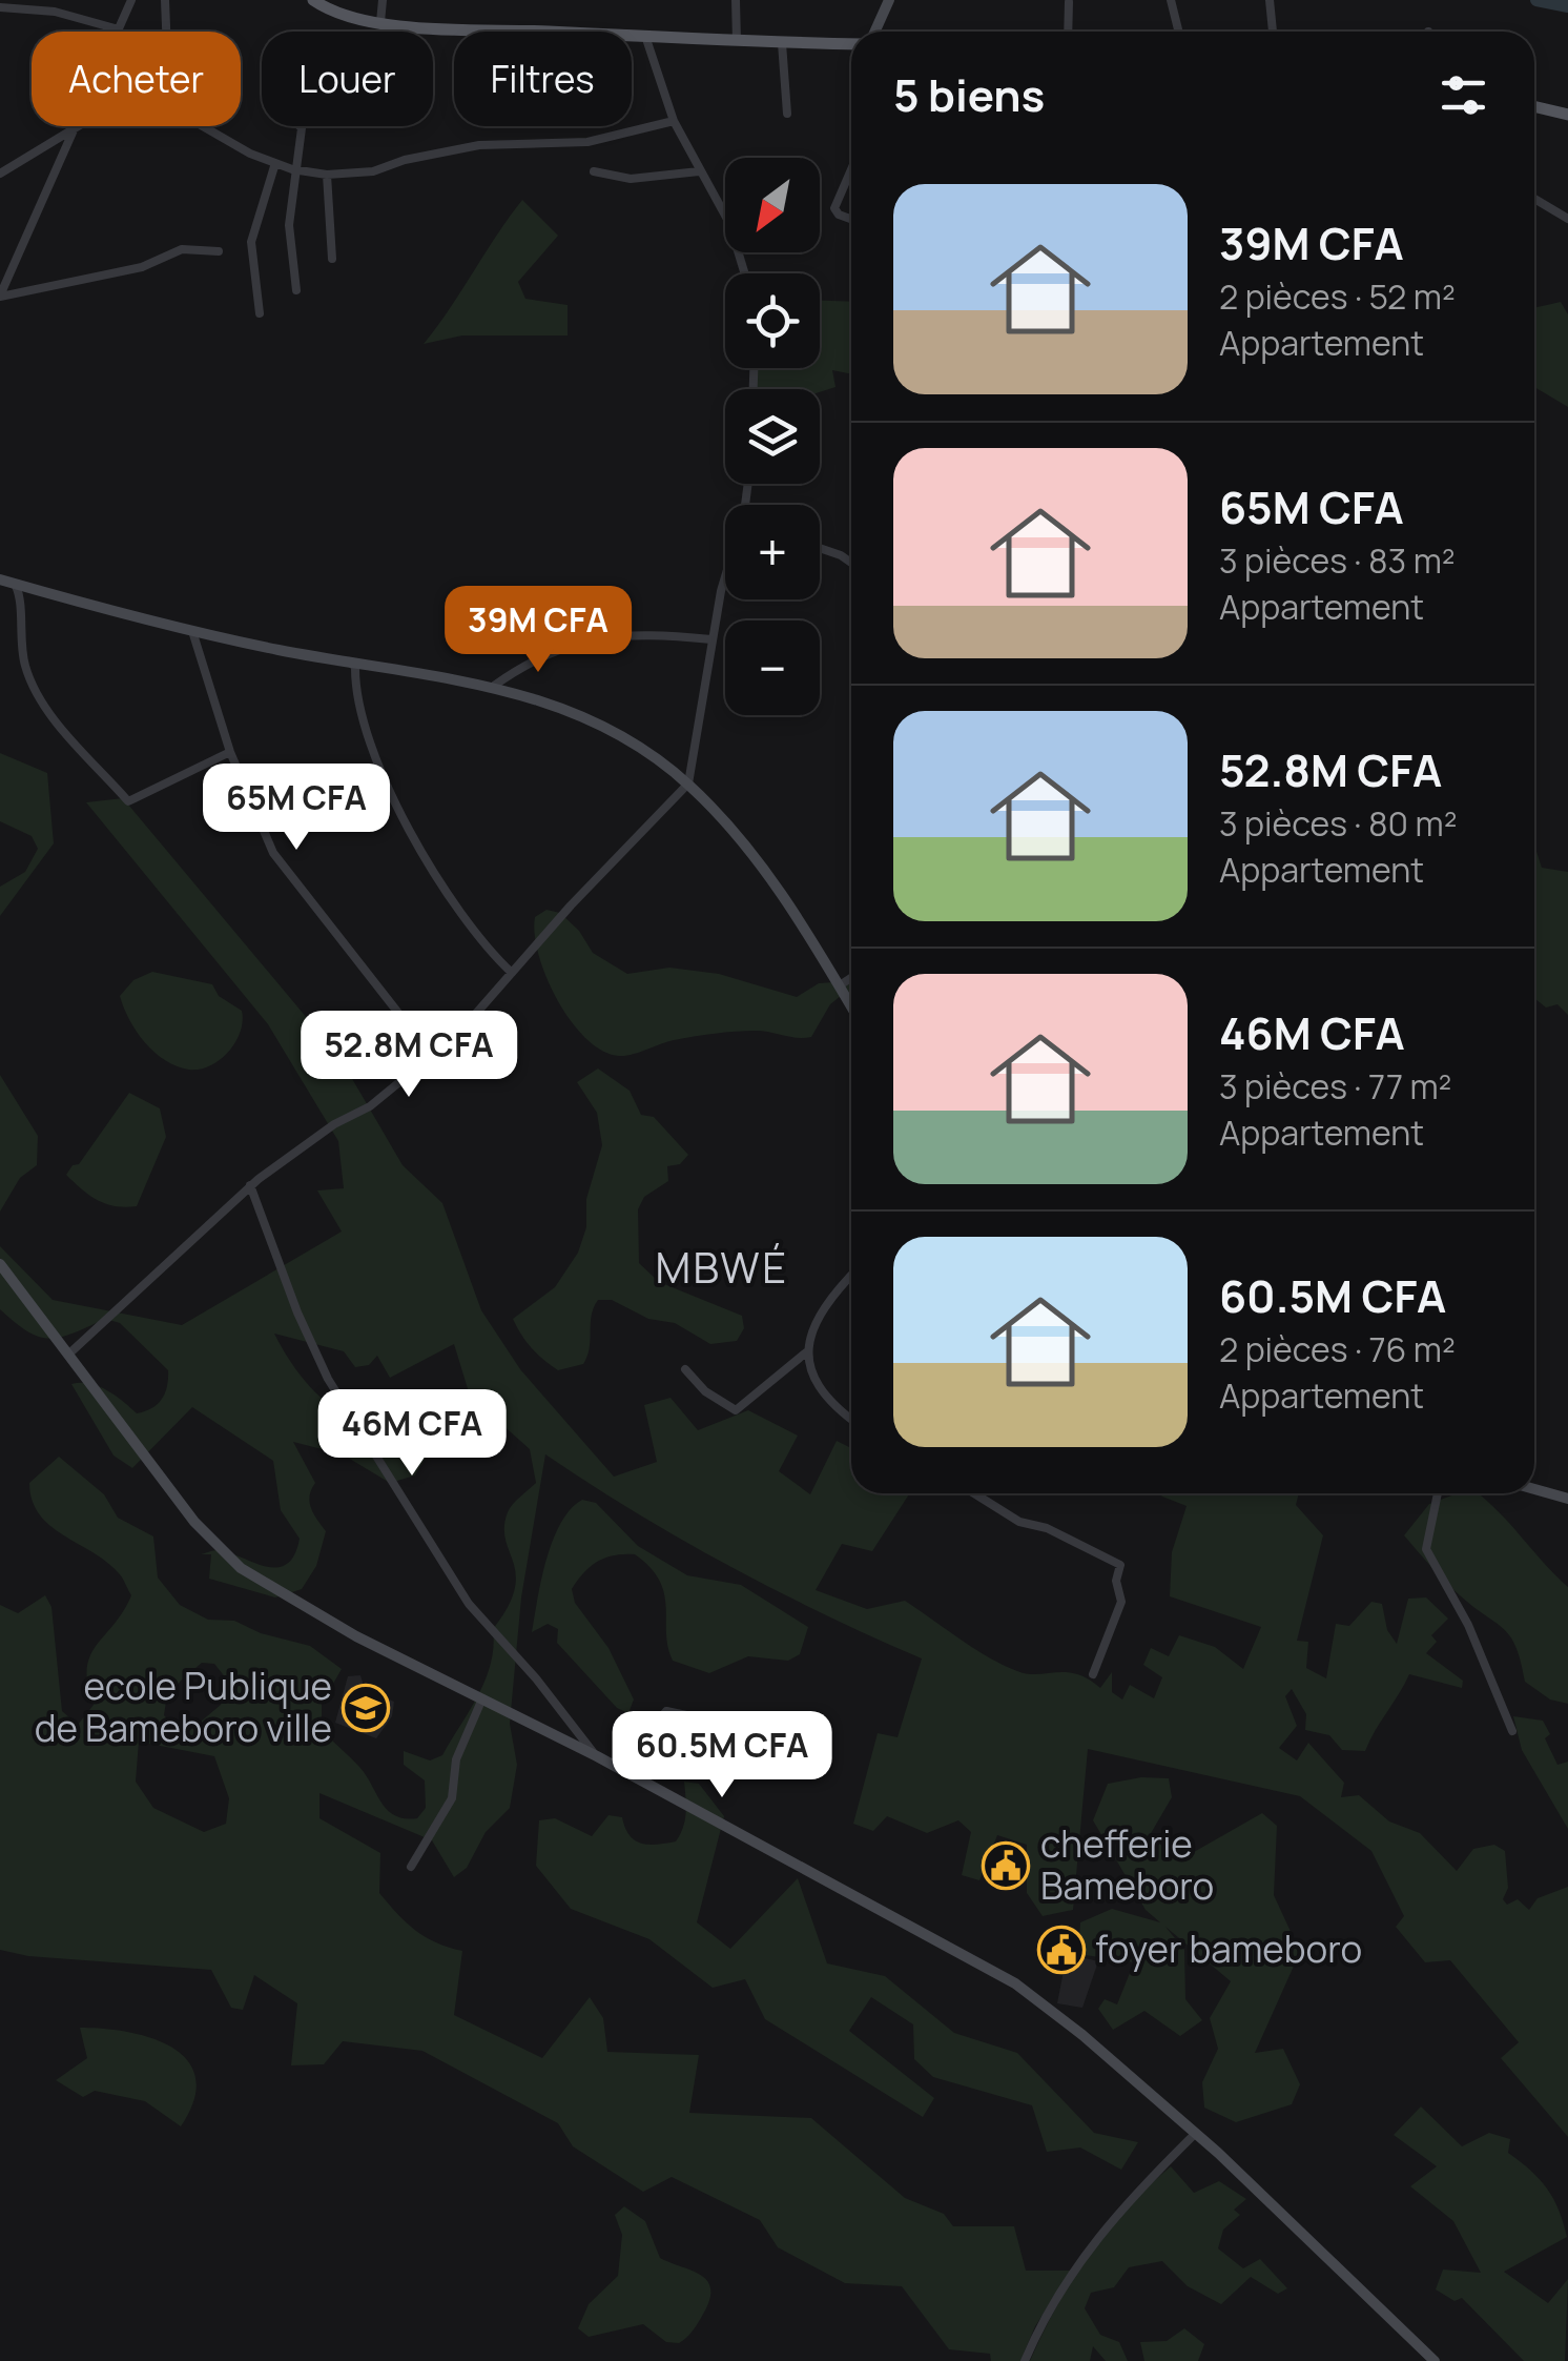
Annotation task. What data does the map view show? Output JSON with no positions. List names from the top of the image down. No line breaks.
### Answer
{"districts":["MBWÉ"],"places":{"school or university":["ecole Publique de Bameboro ville"],"public building":["chefferie Bameboro","foyer bameboro"]},"north":"bottom left","page":{"chip":["Acheter","Louer","Filtres"],"heading":"5 biens","map_buttons":["+","−"],"list":[{"name":"39M CFA","note":"2 pièces · 52 m² · Appartement"},{"name":"65M CFA","note":"3 pièces · 83 m² · Appartement"},{"name":"52.8M CFA","note":"3 pièces · 80 m² · Appartement"},{"name":"46M CFA","note":"3 pièces · 77 m² · Appartement"},{"name":"60.5M CFA","note":"2 pièces · 76 m² · Appartement"}],"price":["39M CFA","65M CFA","52.8M CFA","46M CFA","60.5M CFA"]}}
